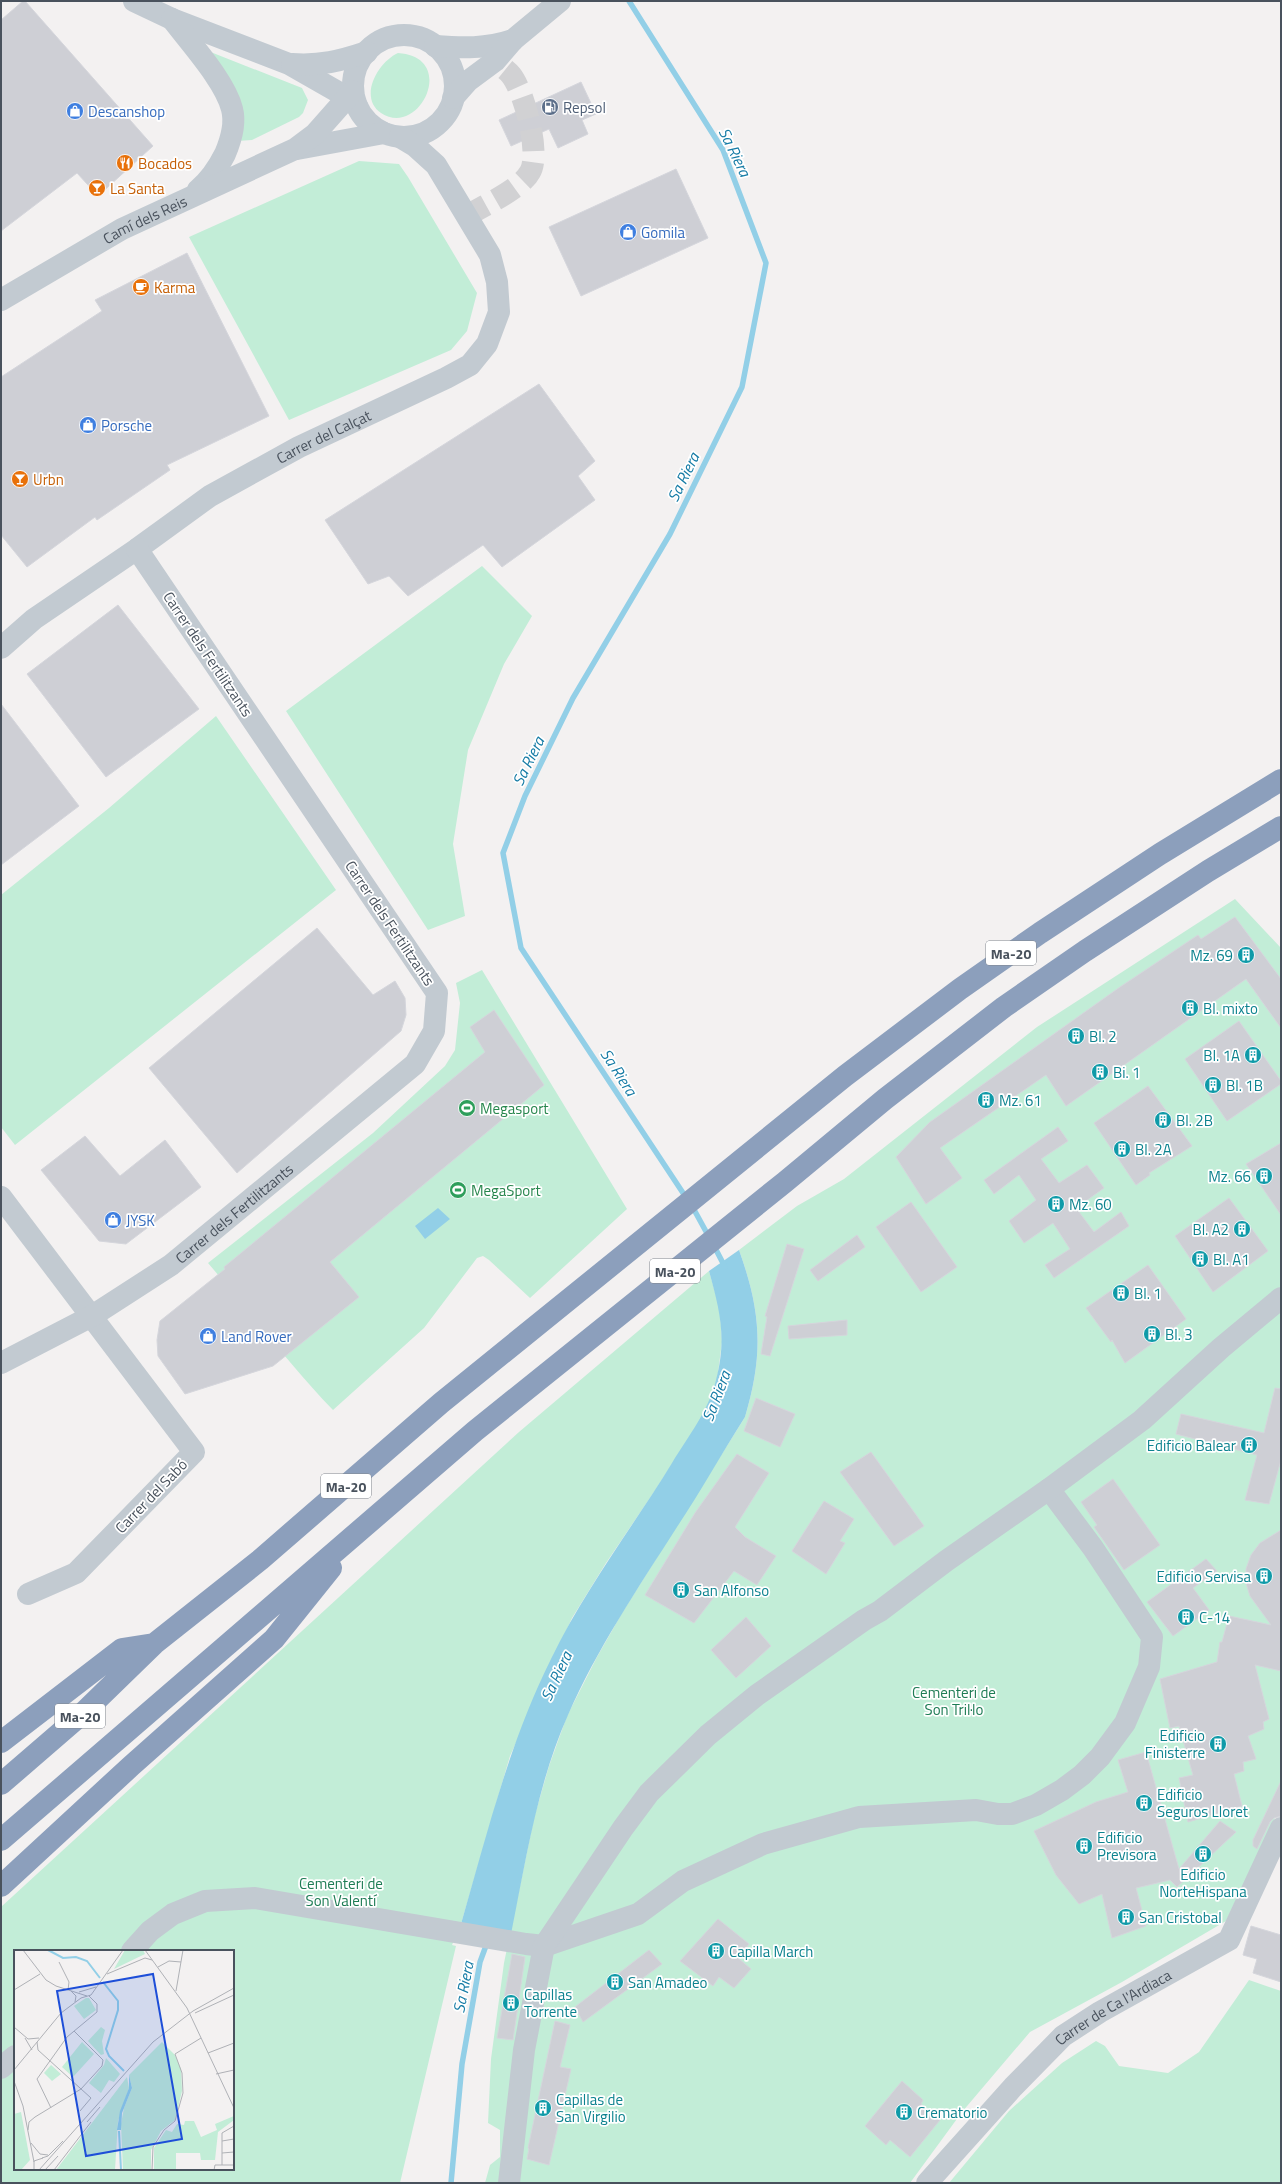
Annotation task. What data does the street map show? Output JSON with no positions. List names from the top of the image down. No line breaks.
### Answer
{"streets":{"highway":["Ma-20"],"street":["Camí dels Reis","Carrer del Calçat","Carrer dels Fertilitzants","Carrer del Sabó","Carrer de Ca l'Ardiaca"]},"crossings":[["Carrer del Calçat","Carrer dels Fertilitzants"],["Carrer dels Fertilitzants","Carrer del Sabó"]],"water":["Sa Riera"],"parks":["Cementeri de Son Tril·lo","Cementeri de Son Valentí"],"places":{"fuel station":["Repsol"],"shop":["Descanshop","Gomila","Porsche","JYSK","Land Rover"],"restaurant":["Bocados"],"bar":["La Santa","Urbn"],"cafe":["Karma"],"building":["Mz. 69","Bl. mixto","Bl. 2","BI. 1A","Bi. 1","Bl. 1B","Mz. 61","Bl. 2B","Bl. 2A","Mz. 66","Mz. 60","Bl. A2","Bl. A1","Bl. 1","Bl. 3","Edificio Balear","Edificio Servisa","San Alfonso","C-14","Edificio Finisterre","Edificio Seguros Lloret","Edificio Previsora","Edificio NorteHispana","San Cristobal","Capilla March","San Amadeo","Capillas Torrente","Capillas de San Virgilio","Crematorio"],"sports":["Megasport","MegaSport"]}}
